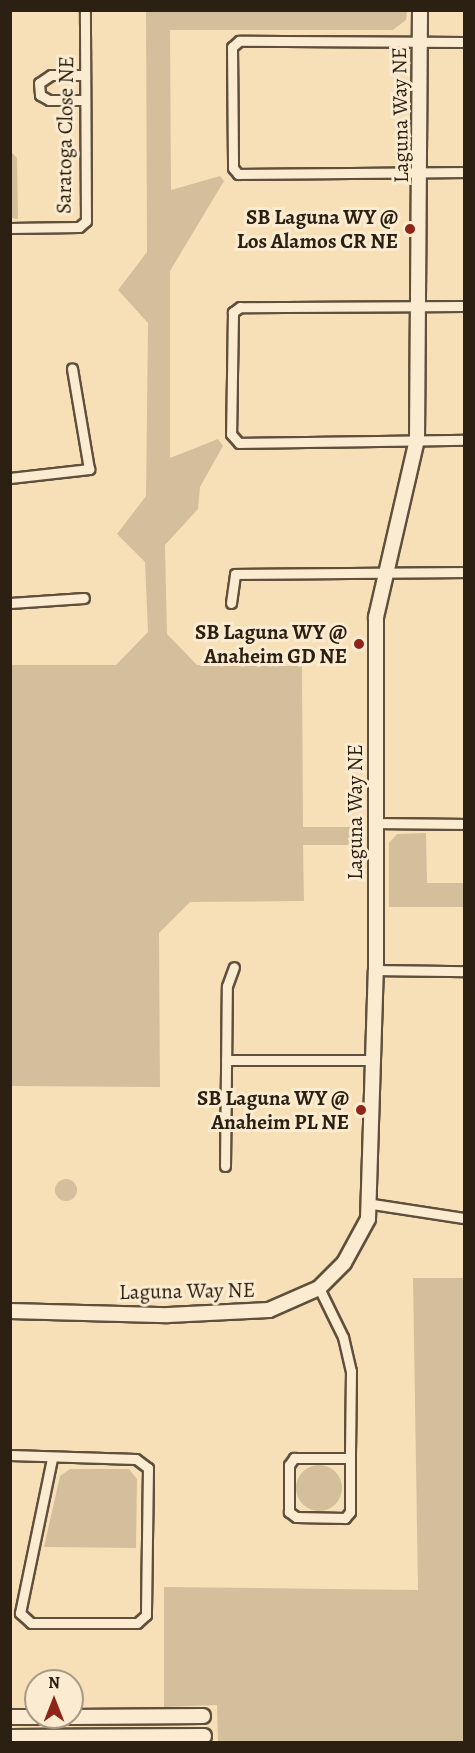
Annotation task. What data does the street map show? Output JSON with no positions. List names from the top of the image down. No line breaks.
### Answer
{"streets":{"street":["Laguna Way NE","Saratoga Close NE"]},"places":["SB Laguna WY @ Los Alamos CR NE","SB Laguna WY @ Anaheim GD NE","SB Laguna WY @ Anaheim PL NE"],"north":"top"}
